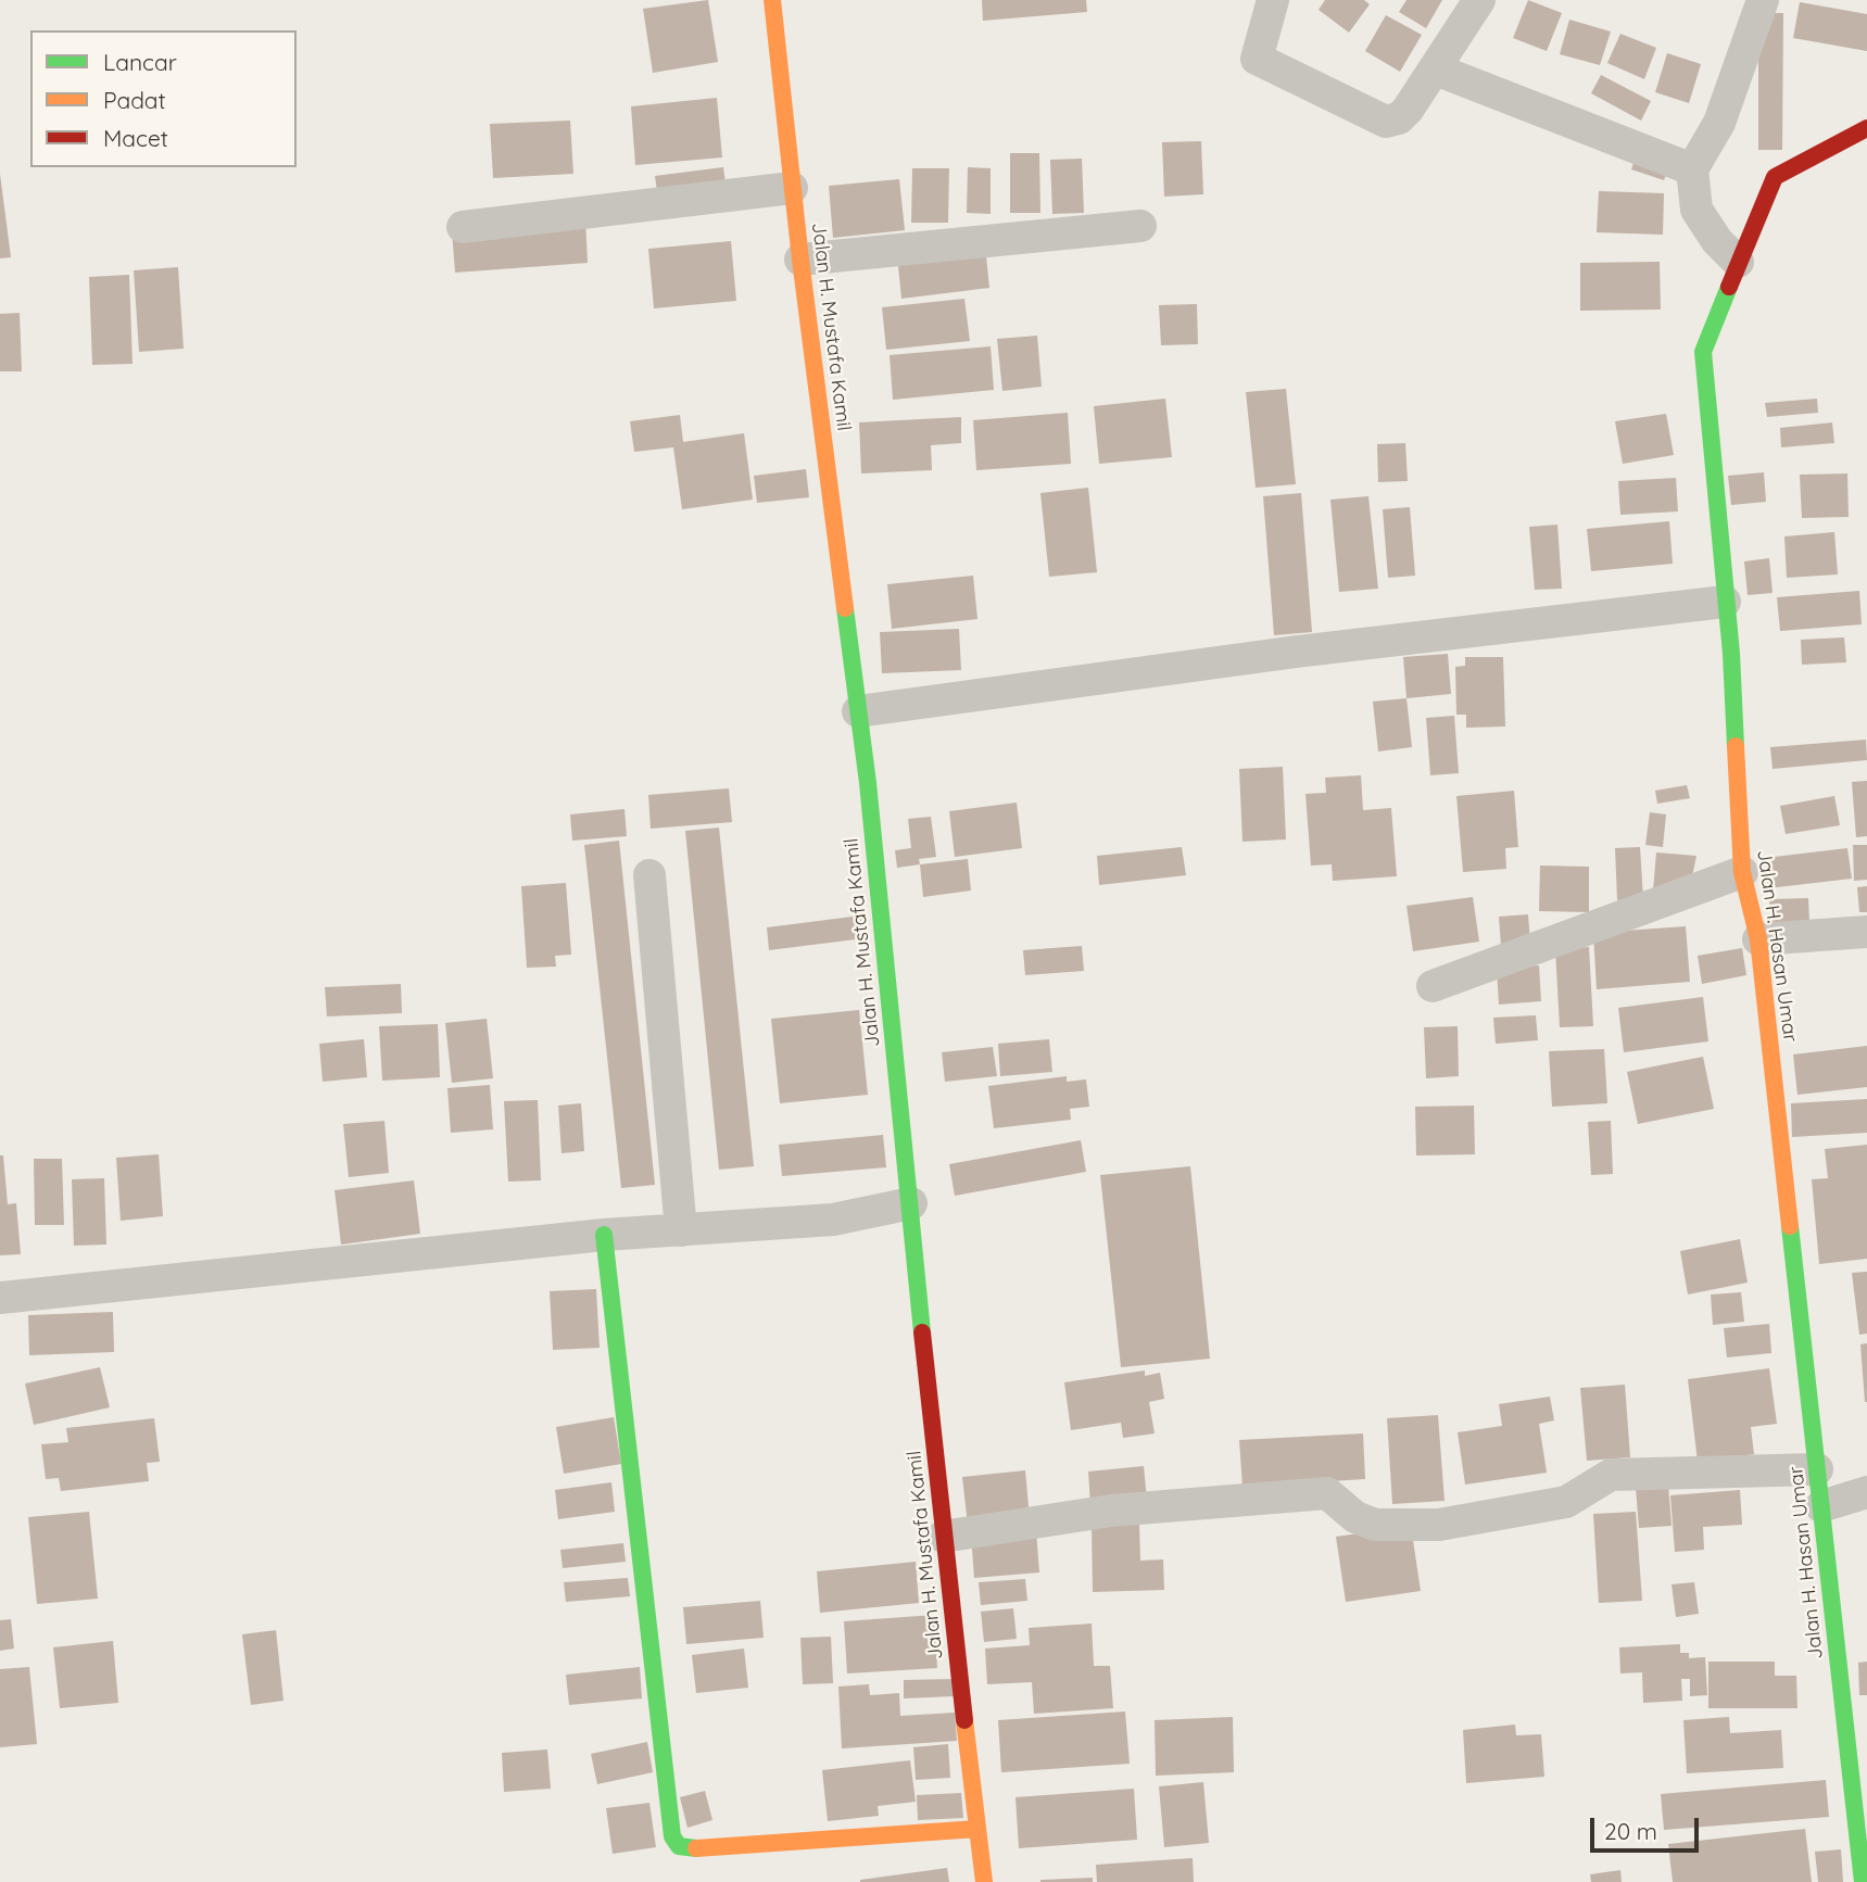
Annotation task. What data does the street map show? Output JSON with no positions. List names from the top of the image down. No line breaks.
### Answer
{"streets":{"street":["Jalan H. Mustafa Kamil","Jalan H. Hasan Umar"]},"legend":["Lancar","Padat","Macet"],"scale_bar":"20 m"}
